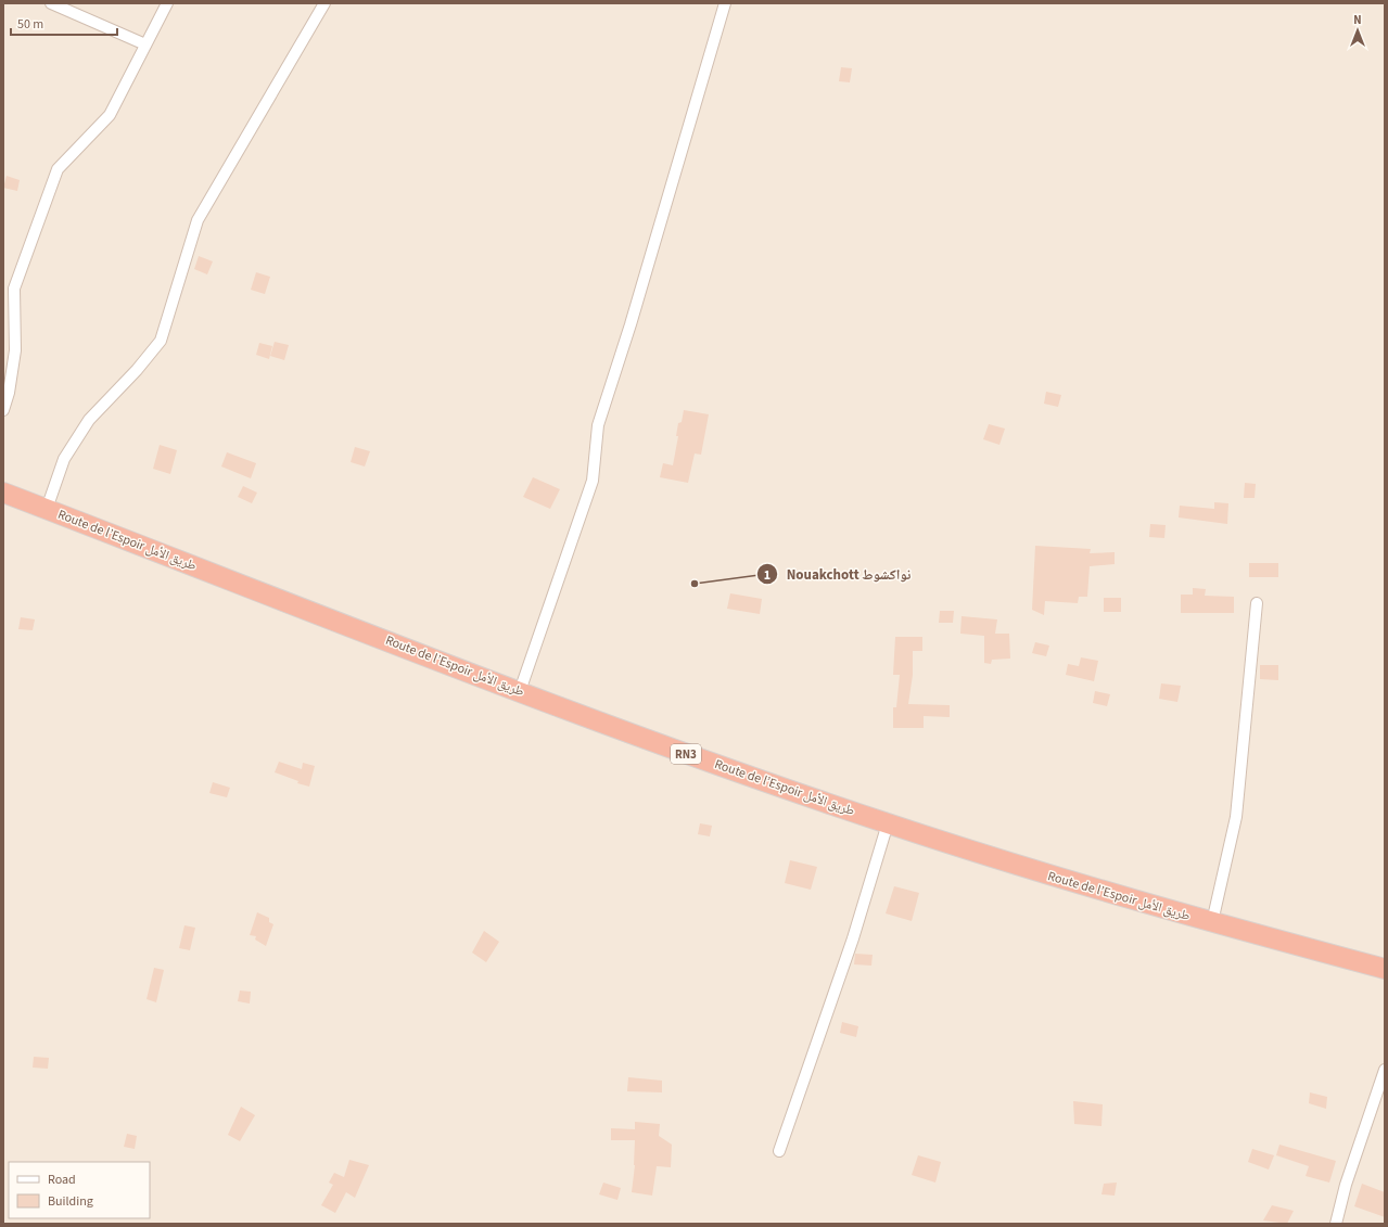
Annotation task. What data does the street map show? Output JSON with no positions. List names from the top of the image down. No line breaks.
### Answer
{"streets":{"highway":["Route de l’Espoir طريق الأمل","RN3"]},"places":["Nouakchott نواكشوط"],"legend":["Road","Building"],"scale_bar":"50 m","north":"top"}
